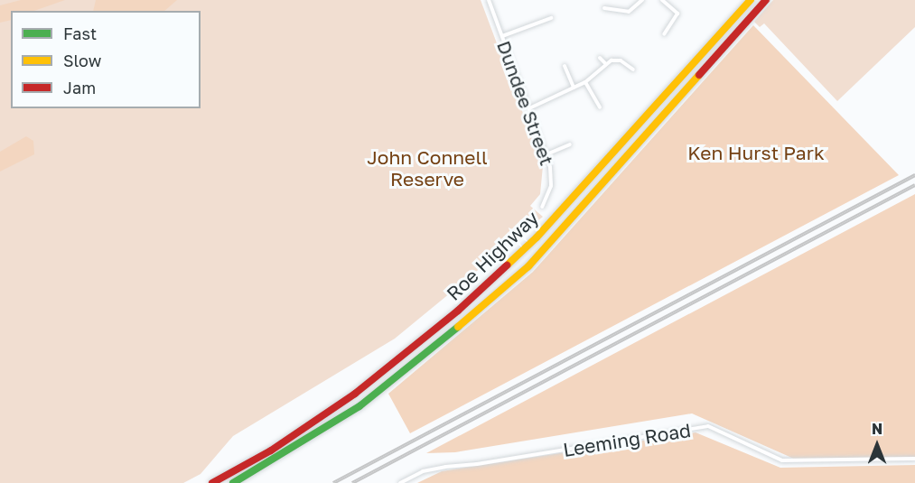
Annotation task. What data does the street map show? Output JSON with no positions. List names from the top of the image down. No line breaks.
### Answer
{"streets":{"highway":["Roe Highway"],"street":["Dundee Street","Leeming Road"]},"parks":["Ken Hurst Park","John Connell Reserve"],"legend":["Fast","Slow","Jam"],"north":"top"}
